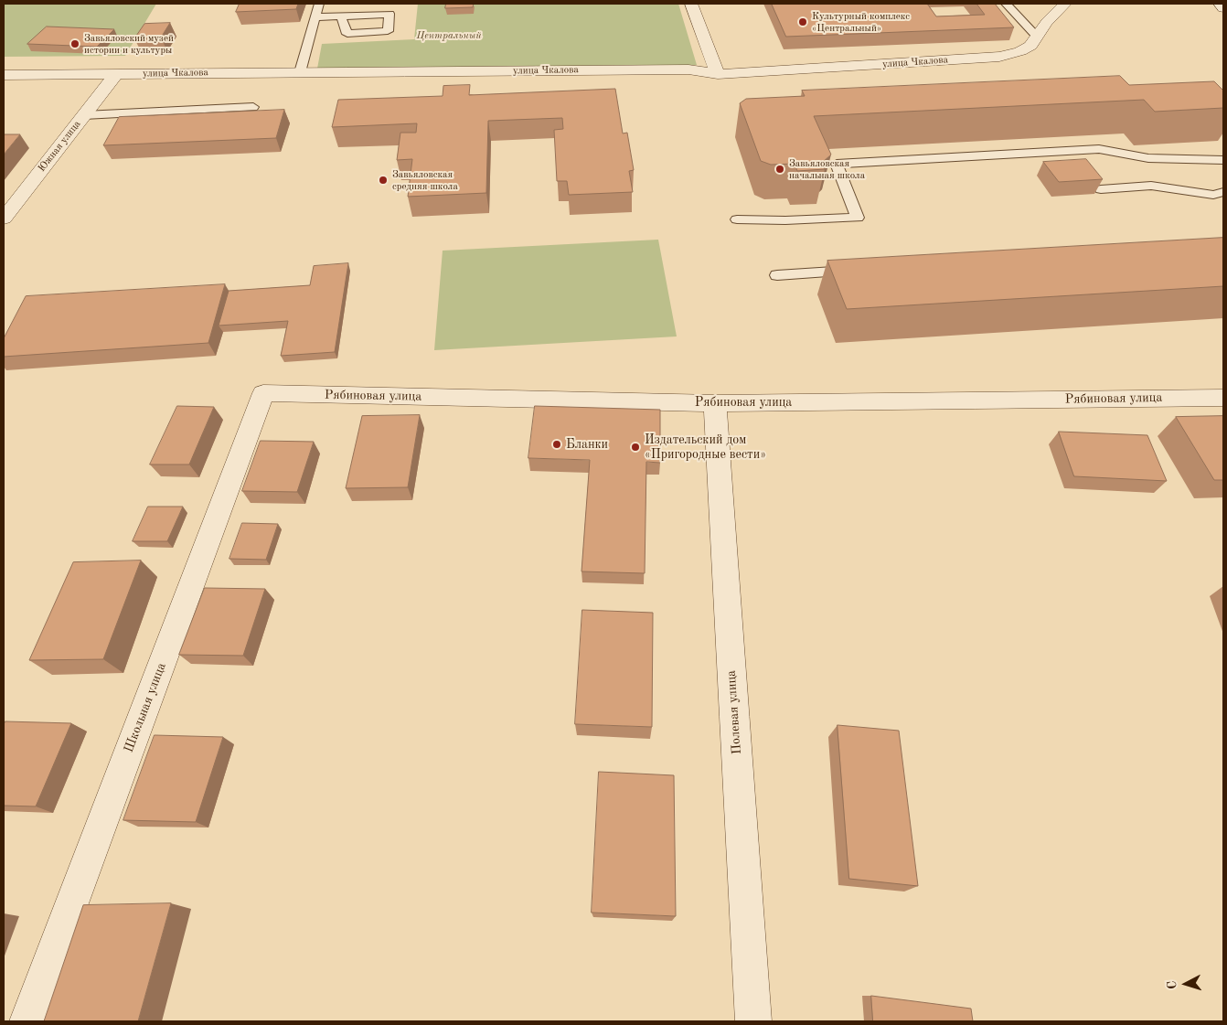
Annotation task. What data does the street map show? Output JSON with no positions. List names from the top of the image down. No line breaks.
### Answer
{"streets":{"street":["улица Чкалова","Южная улица","Рябиновая улица","Школьная улица","Полевая улица"]},"crossings":[["улица Чкалова","Южная улица"],["Рябиновая улица","Школьная улица"],["Рябиновая улица","Полевая улица"]],"parks":["Центральный"],"places":["Культурный комплекс «Центральный»","Завьяловский музей истории и культуры","Завьяловская начальная школа","Завьяловская средняя школа","Бланки","Издательский дом «Пригородные вести»"],"north":"left"}
